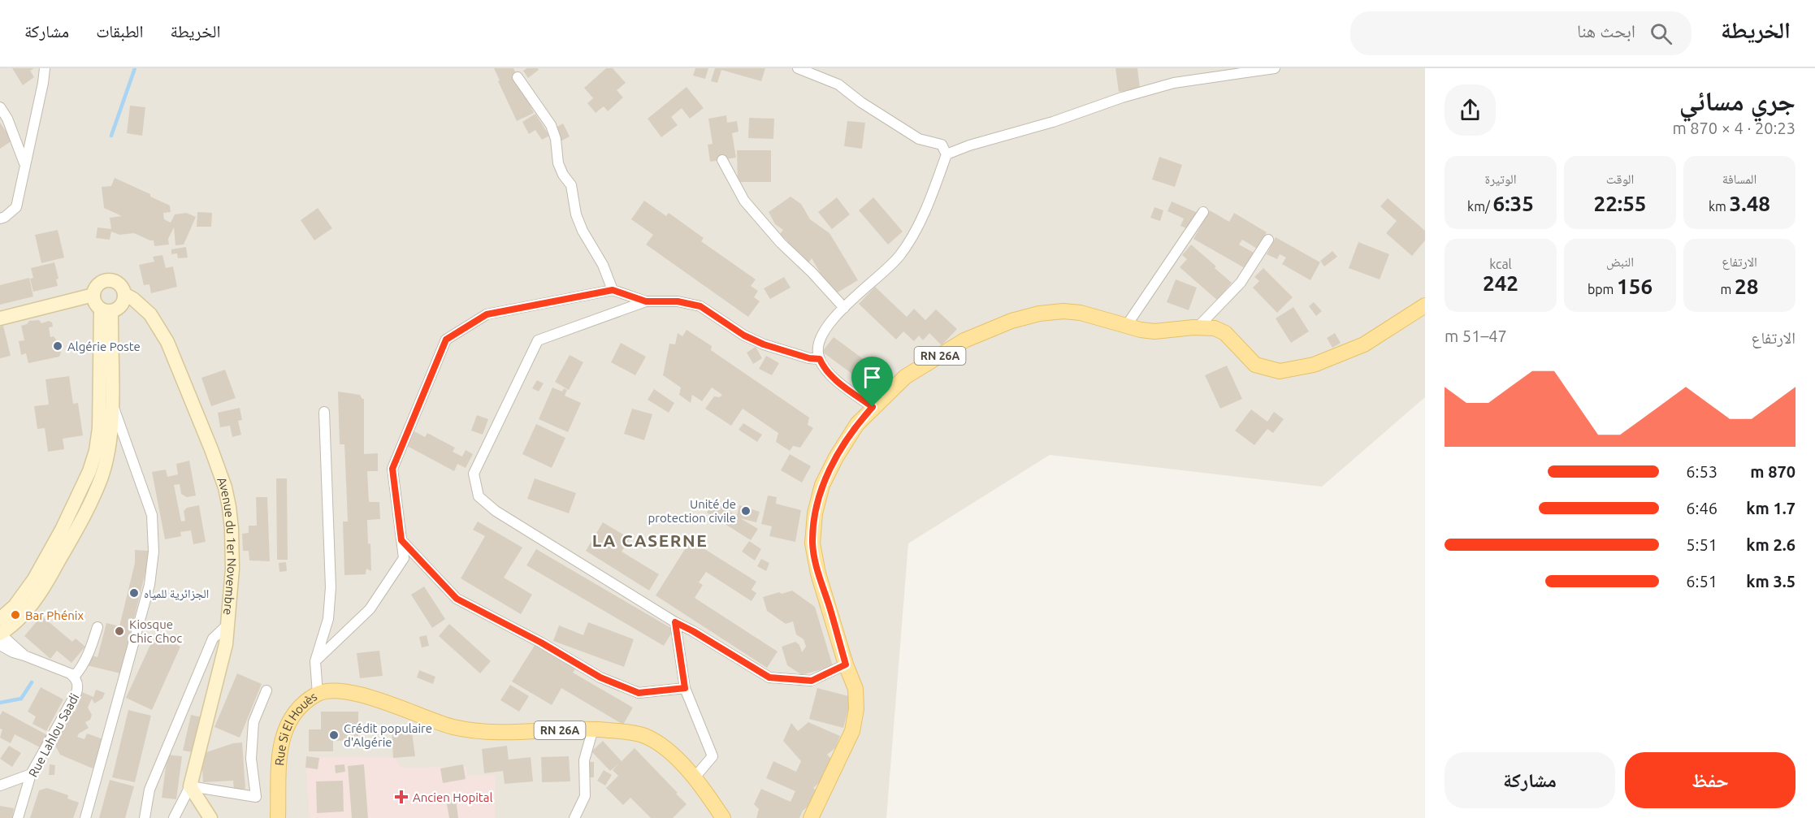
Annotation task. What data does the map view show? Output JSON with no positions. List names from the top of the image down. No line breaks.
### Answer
{"streets":{"main road":["RN 26A","Rue Si El Houès"],"street":["Avenue du 1er Novembre","Rue Lahlou Saadi"]},"crossings":[["RN 26A","Rue Si El Houès"]],"districts":["LA CASERNE"],"places":{"other":["Algérie Poste","Unité de protection civile","الجزائرية للمياه","Bar Phénix","Kiosque Chic Choc","Crédit populaire d'Algérie"],"health":["Ancien Hopital"]},"page":{"header":"الخريطة","search":"ابحث هنا","nav":["الخريطة","الطبقات","مشاركة"],"heading":["جري مسائي","20:23 · 4 × 870 m"],"stats":[["المسافة","3.48 km"],["الوقت","22:55"],["الوتيرة","6:35 /km"],["الارتفاع","28 m"],["النبض","156 bpm"],["kcal","242"]],"chart":["الارتفاع","47–51 m"],"list":[{"name":"870 m","note":"6:53"},{"name":"1.7 km","note":"6:46"},{"name":"2.6 km","note":"5:51"},{"name":"3.5 km","note":"6:51"}],"buttons":["حفظ","مشاركة"]}}
